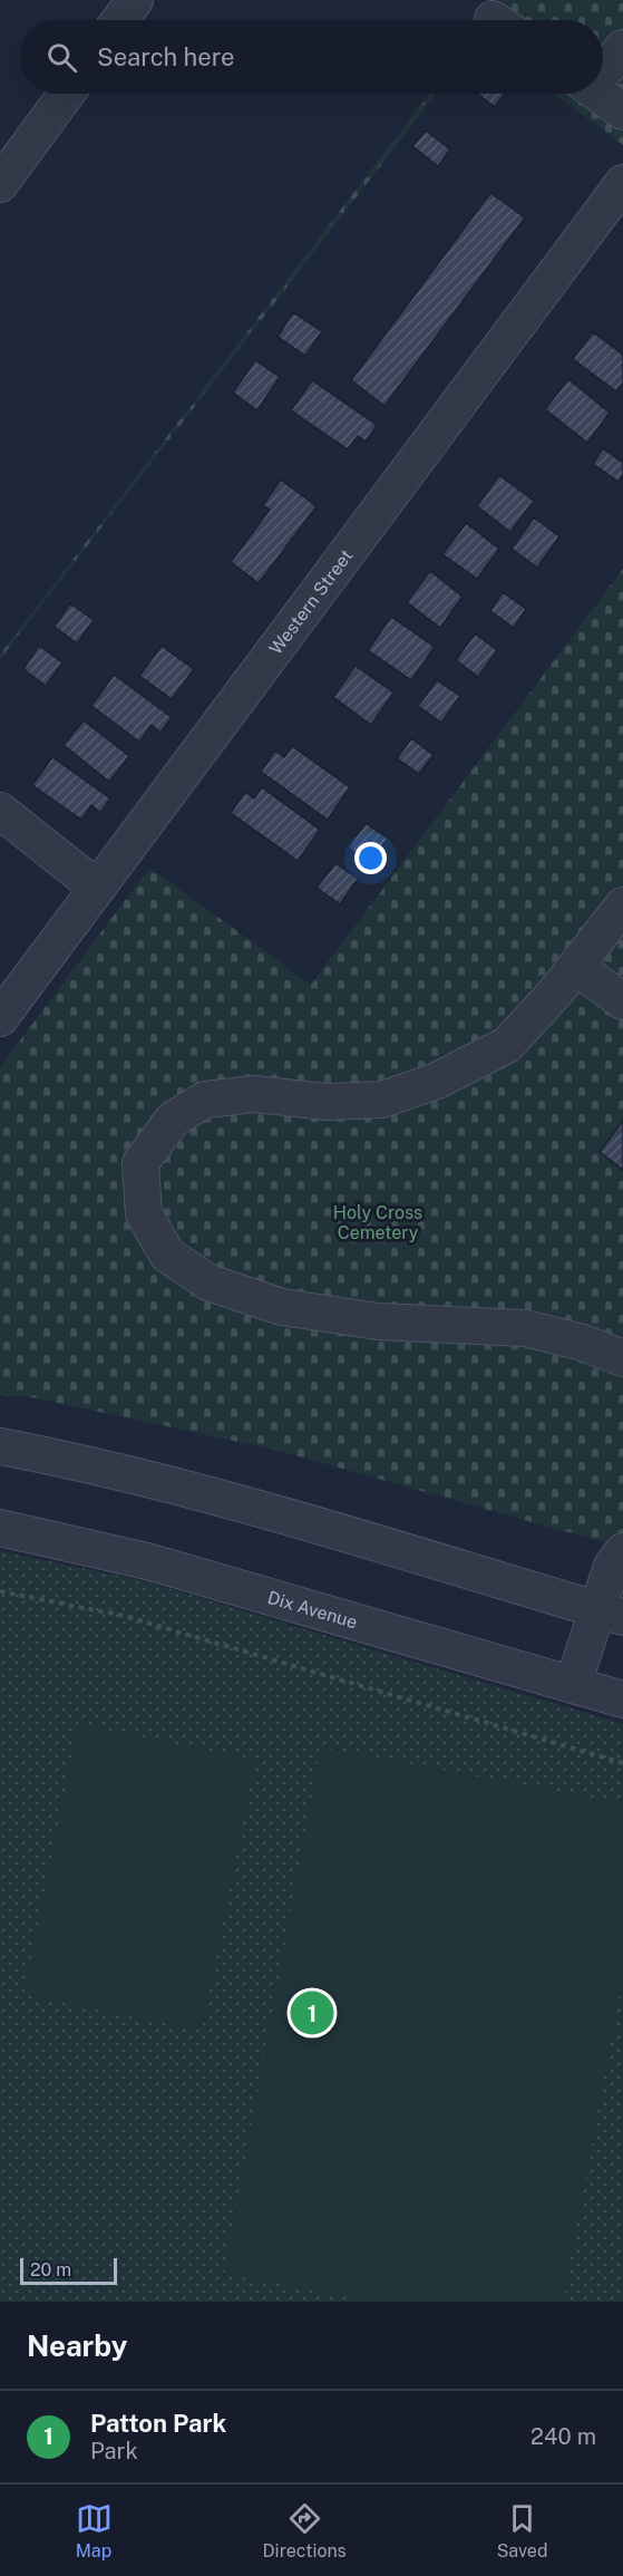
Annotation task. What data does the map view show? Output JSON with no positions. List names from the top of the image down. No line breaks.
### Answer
{"streets":{"street":["Western Street","Dix Avenue"]},"parks":["Holy Cross Cemetery"],"scale_bar":"20 m","page":{"search":"Search here","pins":"1","scale":"20 m","heading":"Nearby","list":[{"mark":"1","name":"Patton Park","note":"Park","value":"240 m"}],"nav":["Map","Directions","Saved"]}}
